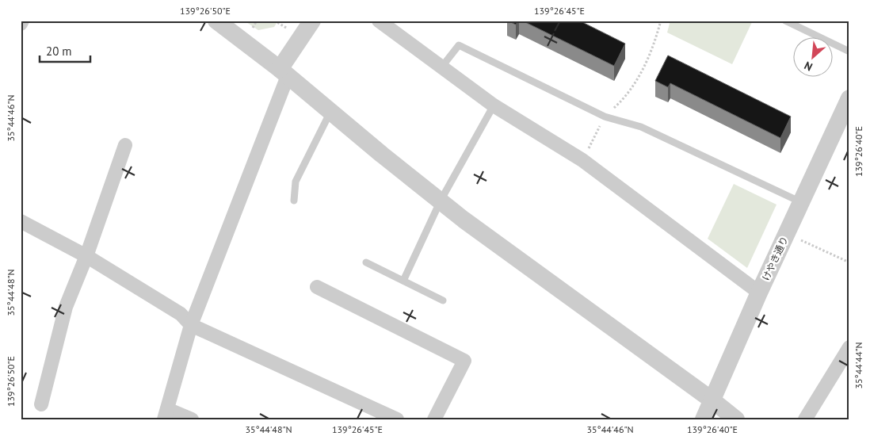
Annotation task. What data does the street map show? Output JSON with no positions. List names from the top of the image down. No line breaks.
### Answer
{"streets":{"street":["けやき通り"]},"scale_bar":"20 m","north":"bottom left","coordinates":["139°26'50\"E","139°26'45\"E","35°44'46\"N","139°26'40\"E","35°44'48\"N","35°44'44\"N"]}
